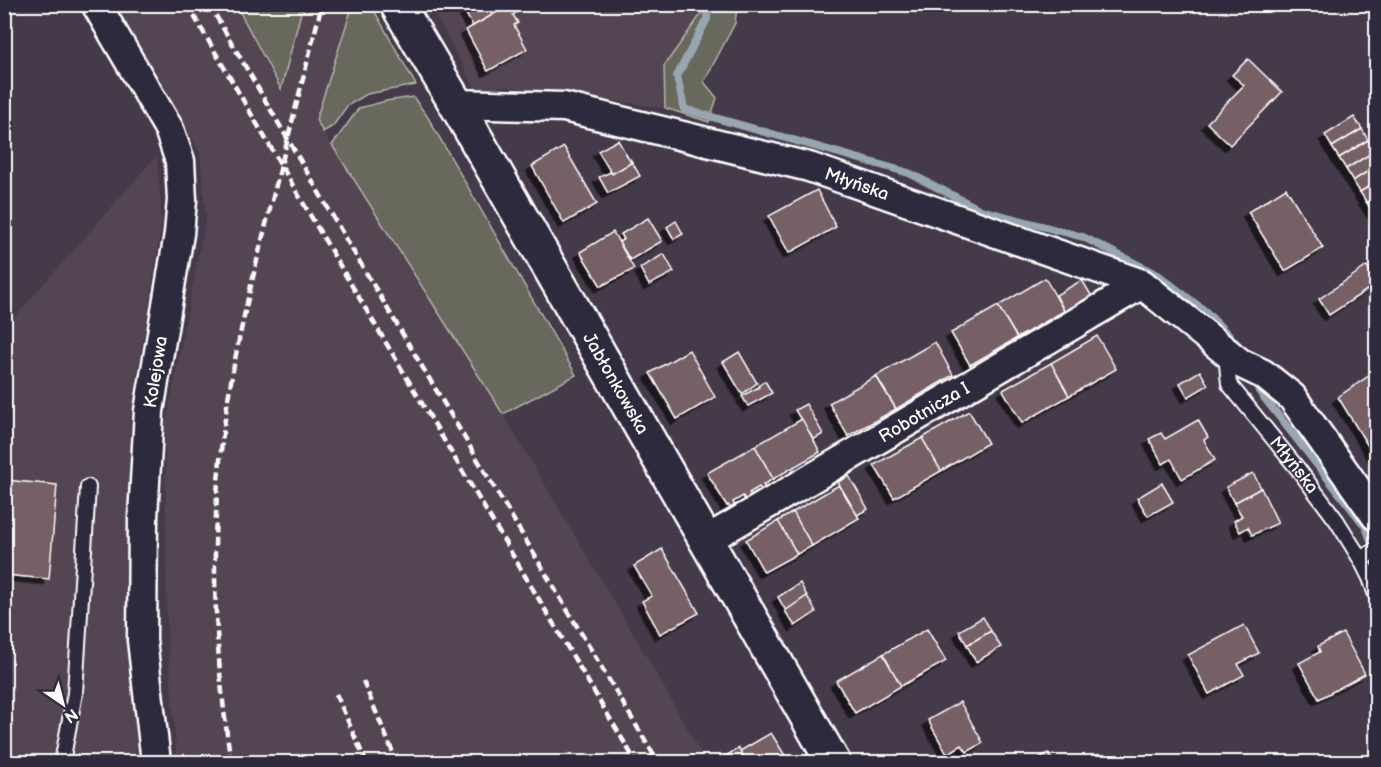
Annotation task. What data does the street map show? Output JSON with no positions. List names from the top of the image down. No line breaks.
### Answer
{"streets":{"main road":["Jabłonkowska"],"street":["Młyńska","Kolejowa","Robotnicza I"]},"crossings":[["Młyńska","Jabłonkowska"],["Młyńska","Robotnicza I"],["Jabłonkowska","Robotnicza I"]],"north":"bottom right"}
